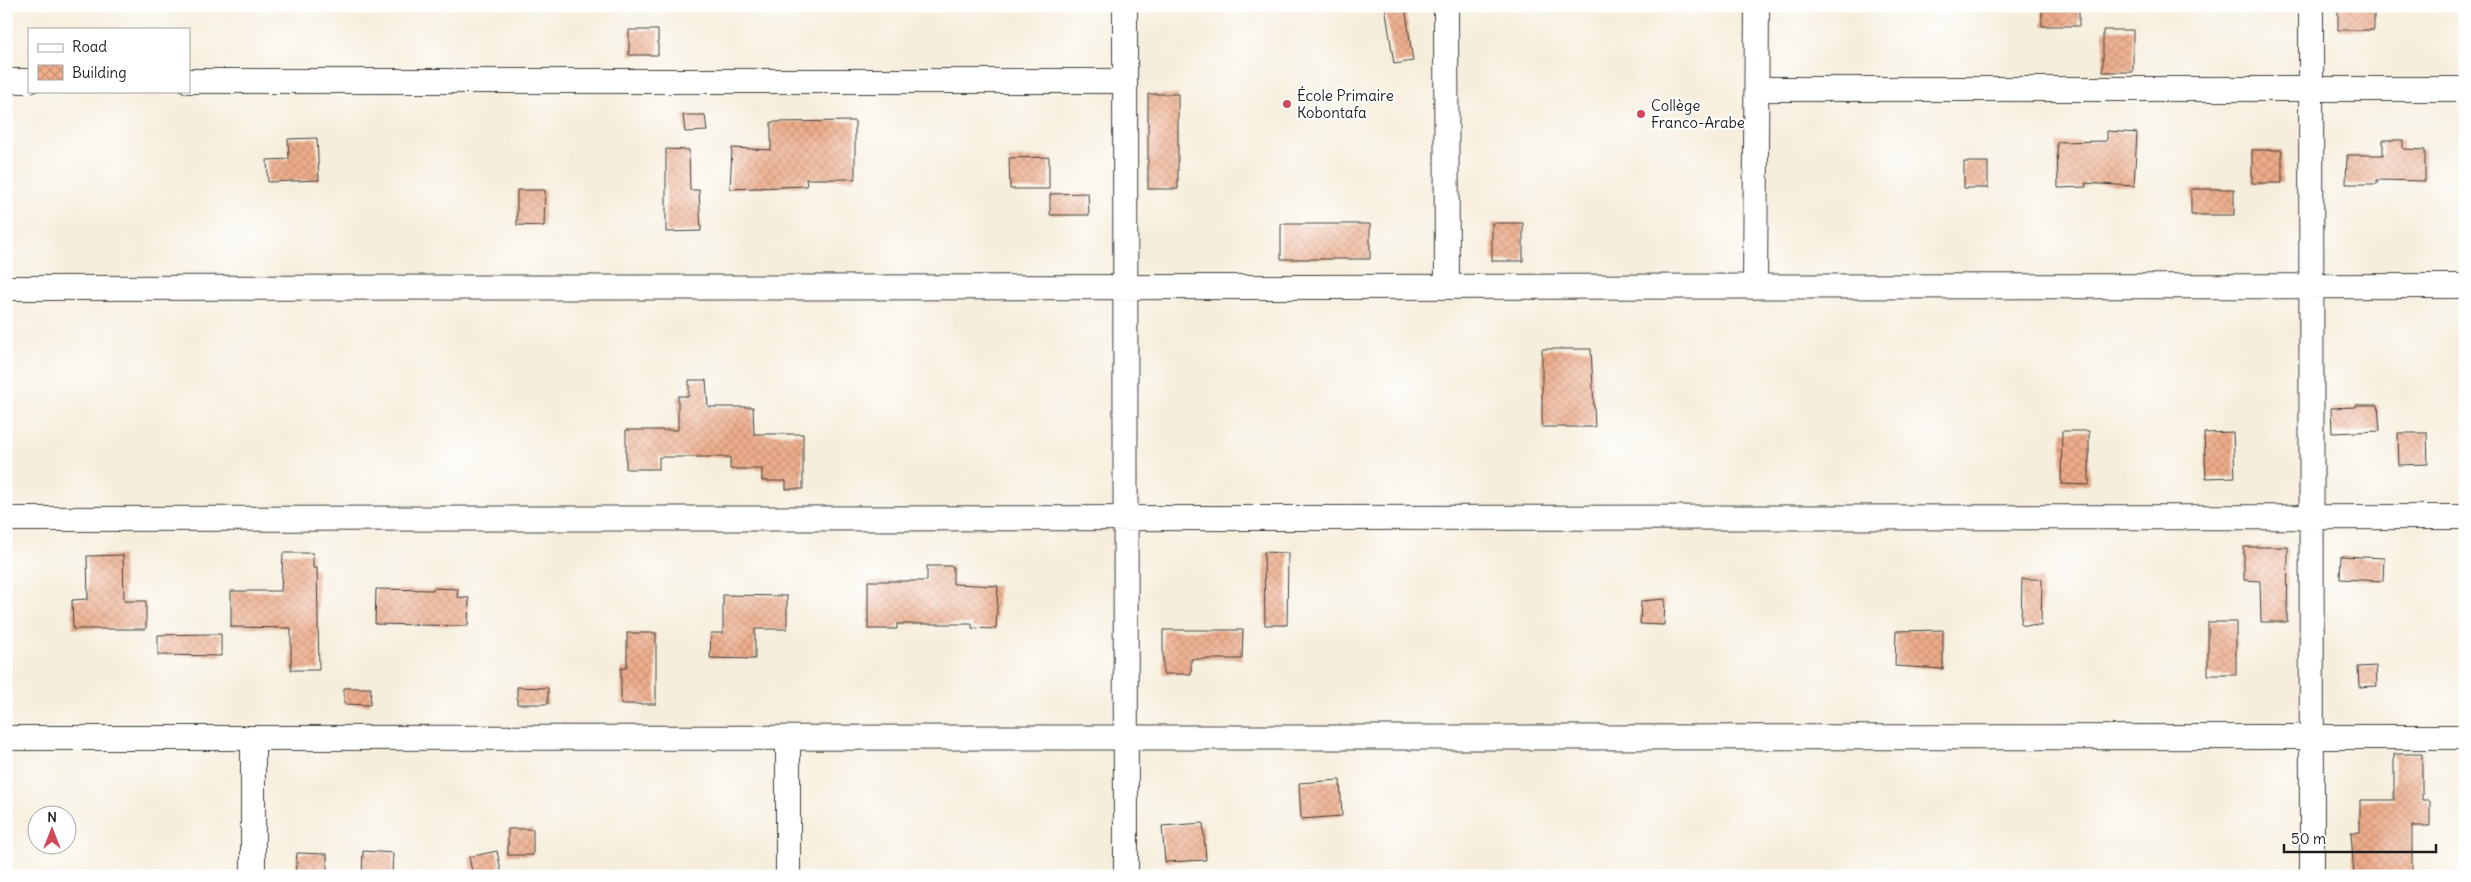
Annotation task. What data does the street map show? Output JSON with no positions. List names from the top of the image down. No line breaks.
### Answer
{"places":["École Primaire Kobontafa","Collège Franco-Arabe"],"legend":["Road","Building"],"scale_bar":"50 m","north":"top"}
